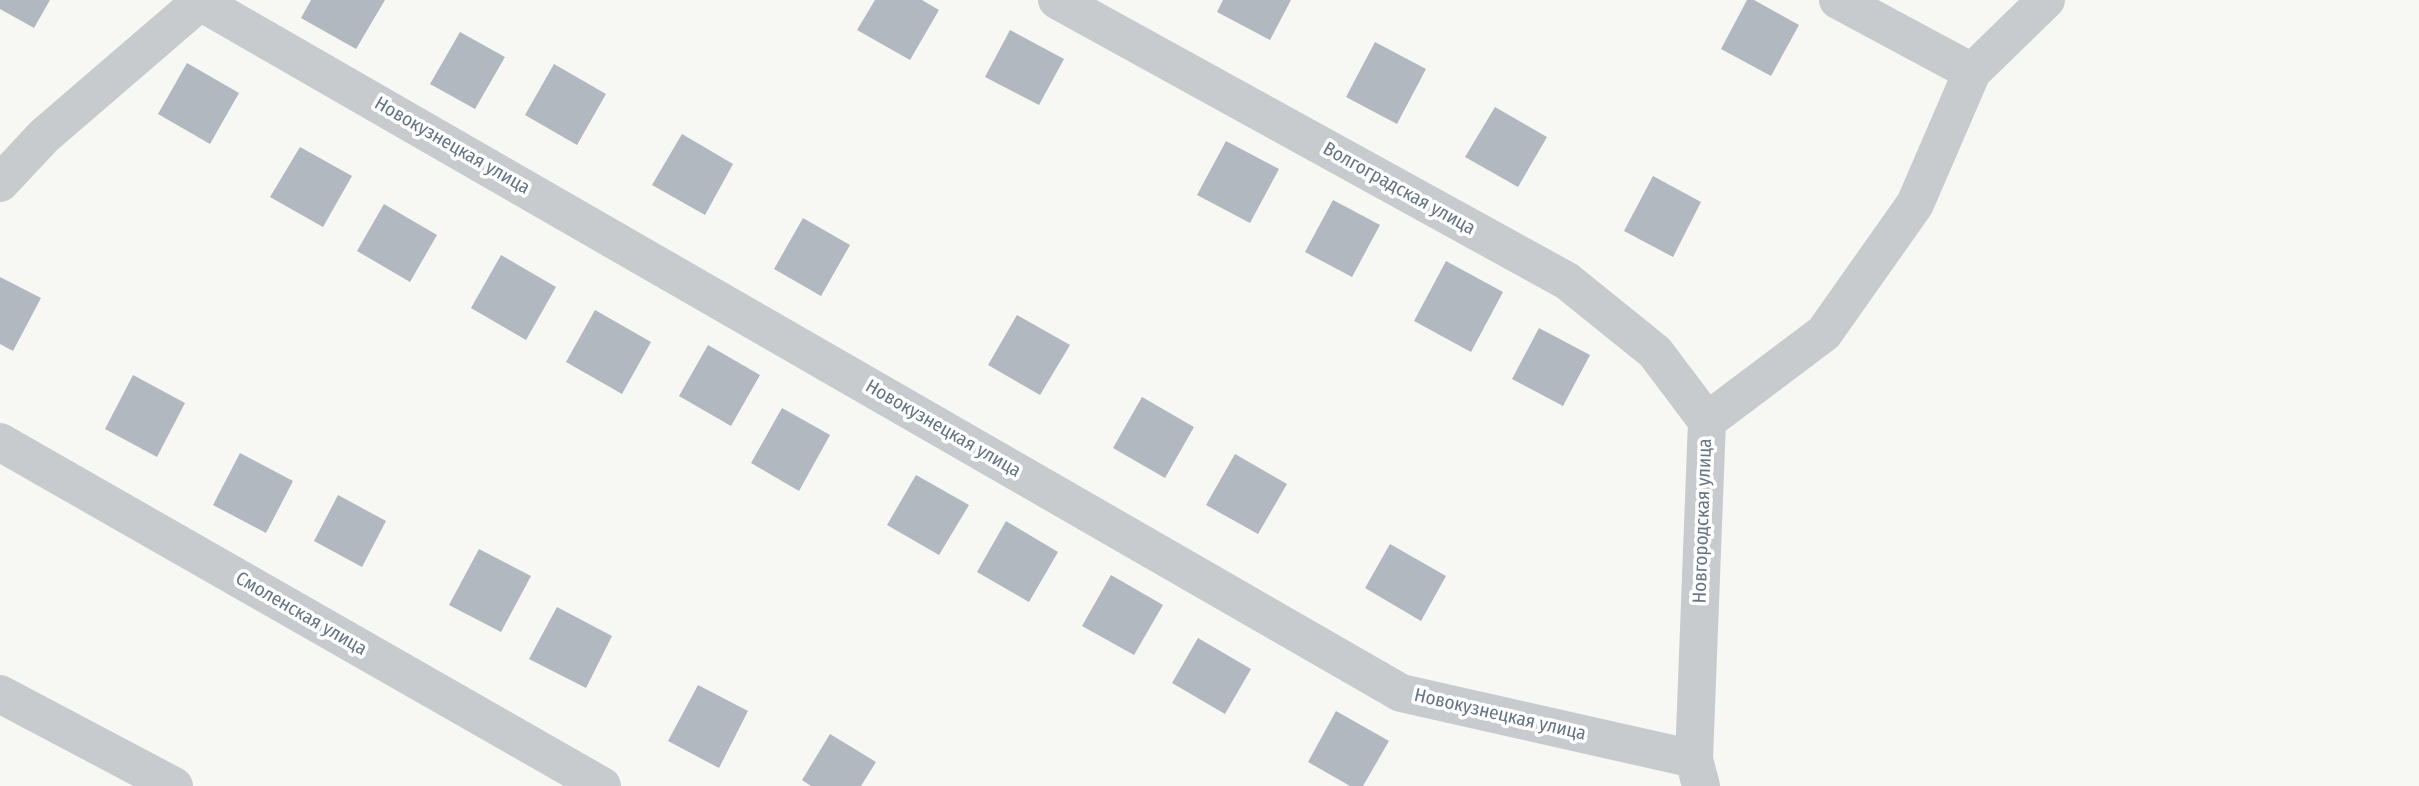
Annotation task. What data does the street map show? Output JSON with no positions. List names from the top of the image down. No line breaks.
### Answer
{"streets":{"street":["Новокузнецкая улица","Волгоградская улица","Новгородская улица","Смоленская улица"]},"crossings":[["Новокузнецкая улица","Новгородская улица"],["Волгоградская улица","Новгородская улица"]]}
